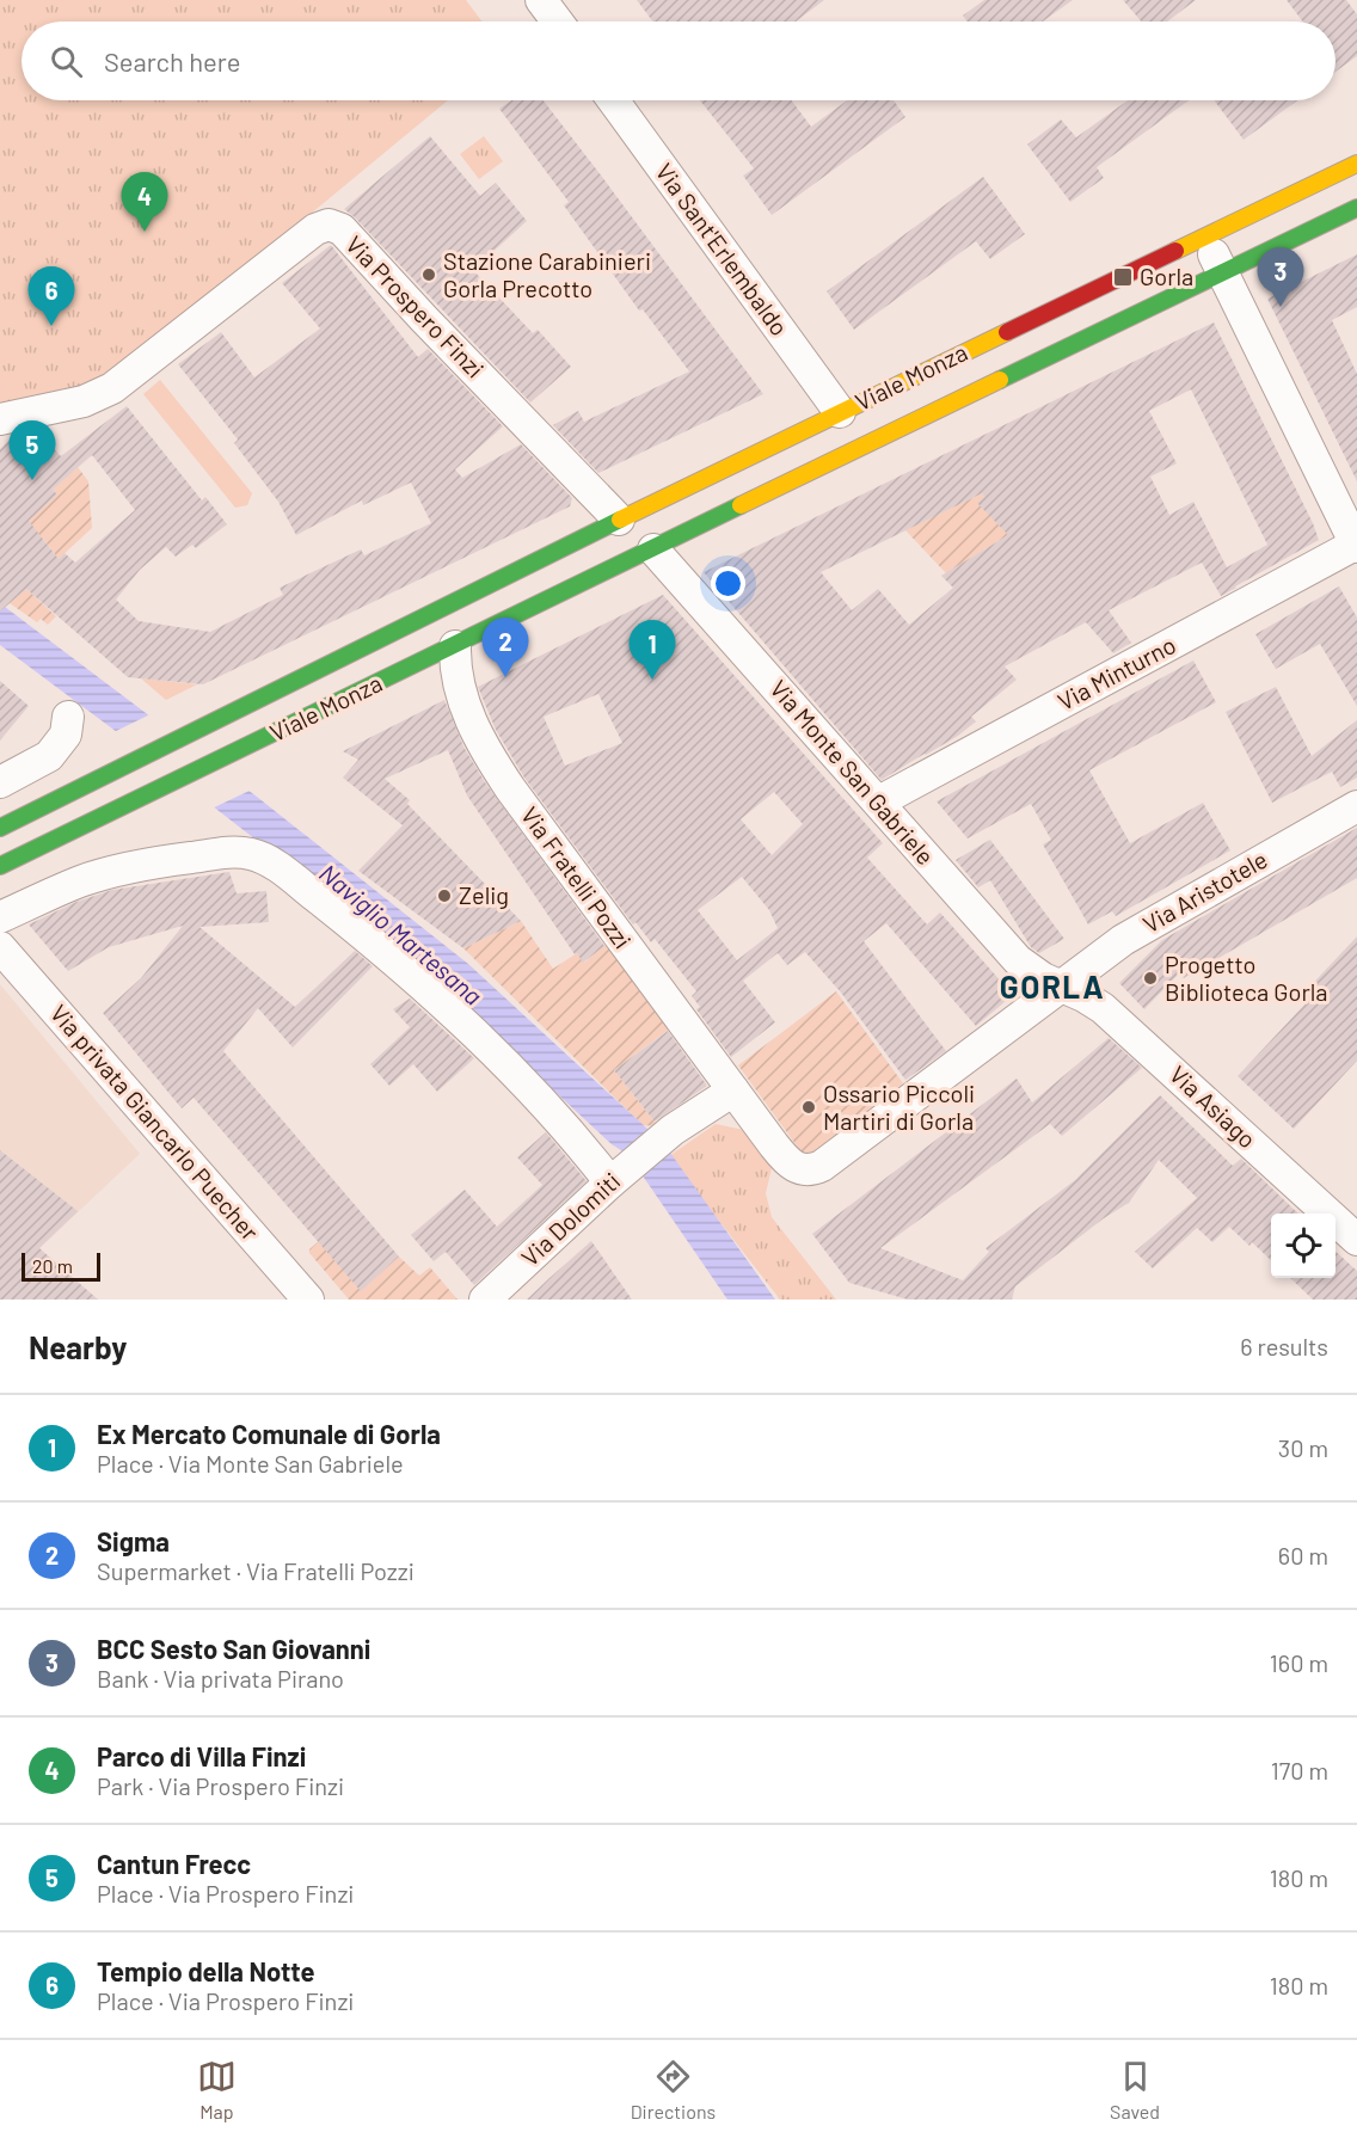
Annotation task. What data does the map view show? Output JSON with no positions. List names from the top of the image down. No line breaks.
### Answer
{"streets":{"main road":["Viale Monza"],"street":["Via Sant'Erlembaldo","Via Prospero Finzi","Via Minturno","Via Monte San Gabriele","Via Fratelli Pozzi","Via Aristotele","Via Asiago","Via privata Giancarlo Puecher","Via Dolomiti"]},"crossings":[["Via Sant'Erlembaldo","Viale Monza"],["Via Prospero Finzi","Viale Monza"],["Viale Monza","Via Monte San Gabriele"],["Viale Monza","Via Fratelli Pozzi"],["Via Minturno","Via Monte San Gabriele"],["Via Monte San Gabriele","Via Aristotele"],["Via Monte San Gabriele","Via Asiago"],["Via Fratelli Pozzi","Via Aristotele"],["Via Fratelli Pozzi","Via Dolomiti"],["Via Aristotele","Via Asiago"]],"districts":["GORLA"],"water":["Naviglio Martesana"],"places":{"other":["Stazione Carabinieri Gorla Precotto","Zelig","Progetto Biblioteca Gorla","Ossario Piccoli Martiri di Gorla"],"transit":["Gorla"]},"scale_bar":"20 m","page":{"search":"Search here","pins":["4","3","6","5","2","1"],"scale":"20 m","heading":["Nearby","6 results"],"list":[{"mark":"1","name":"Ex Mercato Comunale di Gorla","note":"Place · Via Monte San Gabriele","value":"30 m"},{"mark":"2","name":"Sigma","note":"Supermarket · Via Fratelli Pozzi","value":"60 m"},{"mark":"3","name":"BCC Sesto San Giovanni","note":"Bank · Via privata Pirano","value":"160 m"},{"mark":"4","name":"Parco di Villa Finzi","note":"Park · Via Prospero Finzi","value":"170 m"},{"mark":"5","name":"Cantun Frecc","note":"Place · Via Prospero Finzi","value":"180 m"},{"mark":"6","name":"Tempio della Notte","note":"Place · Via Prospero Finzi","value":"180 m"}],"nav":["Map","Directions","Saved"]}}
